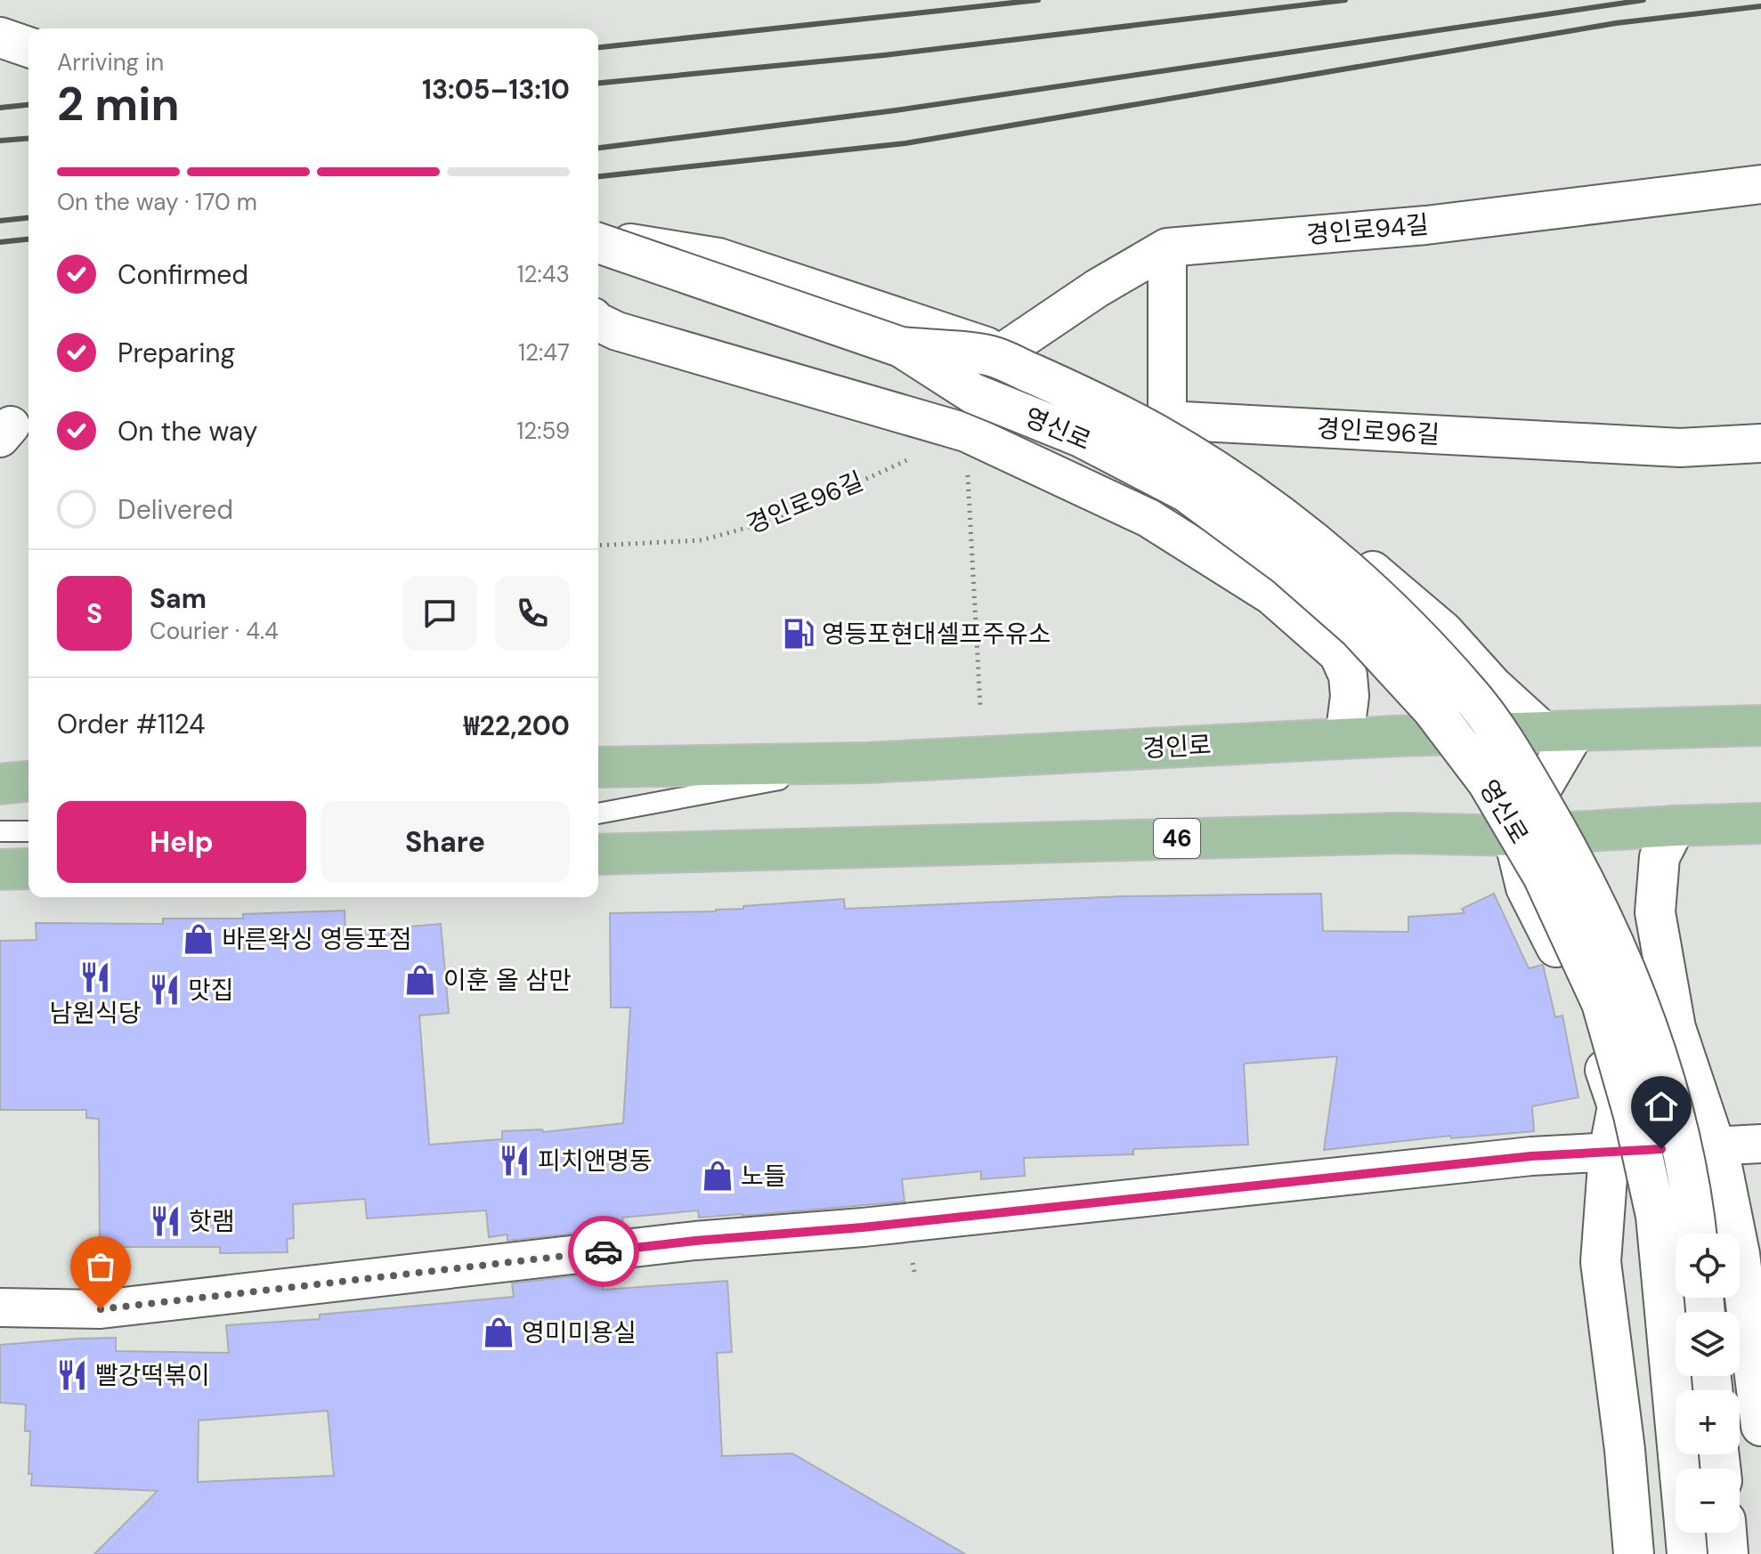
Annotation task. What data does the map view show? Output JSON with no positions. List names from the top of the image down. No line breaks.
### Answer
{"streets":{"main road":["영신로","경인로","46"],"street":["경인로94길","경인로96길"]},"places":{"fuel station":["영등포현대셀프주유소"],"shop":["바른왁싱 영등포점","이훈 올 삼만","노들","영미미용실"],"restaurant":["남원식당","맛집","피치앤명동","핫램","빨강떡볶이"]},"page":{"heading":["2 min","Arriving in","13:05–13:10"],"panel":["Sam","Courier · 4.4","Order #1124","₩22,200"],"bar":"On the way · 170 m","list":[["Confirmed","12:43"],["Preparing","12:47"],["On the way","12:59"],"Delivered"],"round":"S","buttons":["Help","Share"],"map_buttons":["+","−"]}}
